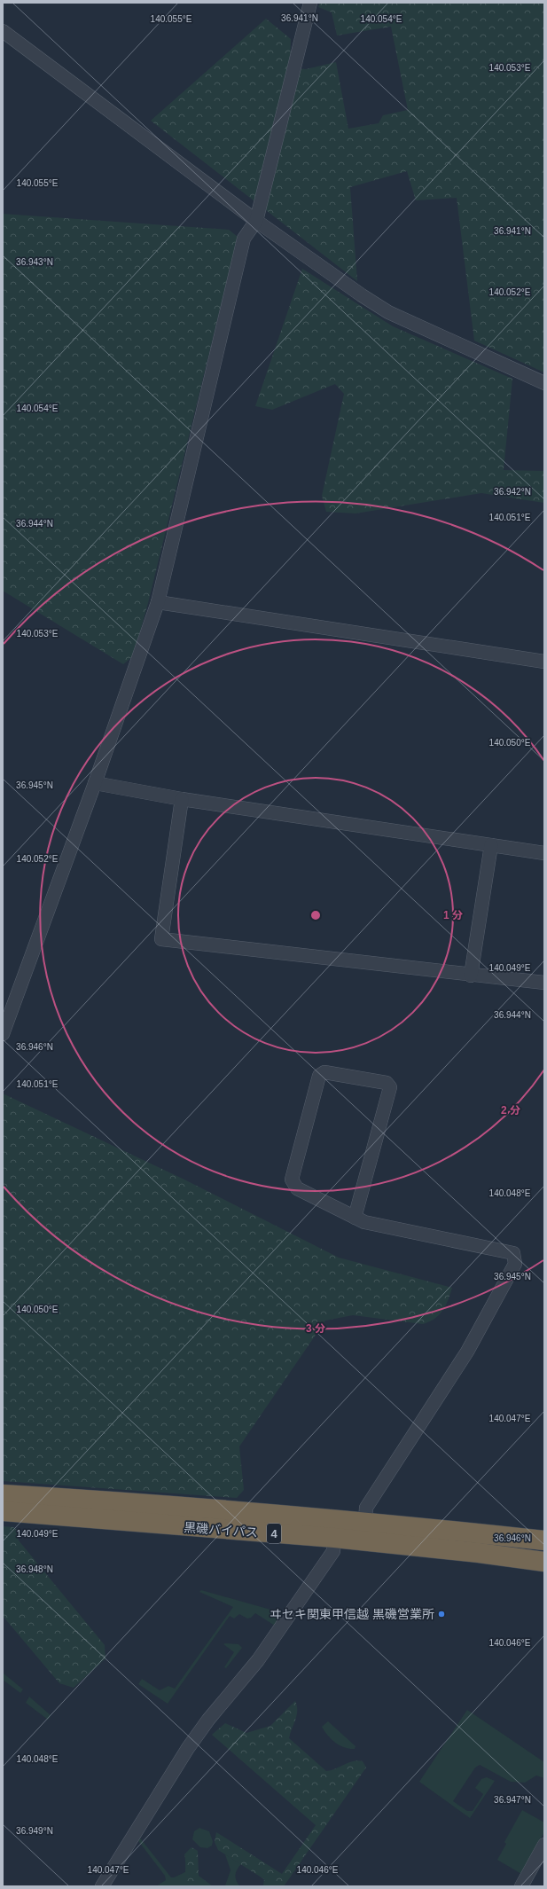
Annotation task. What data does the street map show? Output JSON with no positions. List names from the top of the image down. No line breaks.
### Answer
{"streets":{"highway":["黒磯バイパス","4"]},"places":["ヰセキ関東甲信越 黒磯営業所"],"coordinates":["36.941°N","140.054°E","140.055°E","140.053°E","36.943°N","140.052°E","36.942°N","140.051°E","36.944°N","140.050°E","36.945°N","140.049°E","36.946°N","140.048°E","140.047°E","36.948°N","140.046°E","36.947°N","36.949°N"],"rings":["1 分","2 分","3 分"]}
